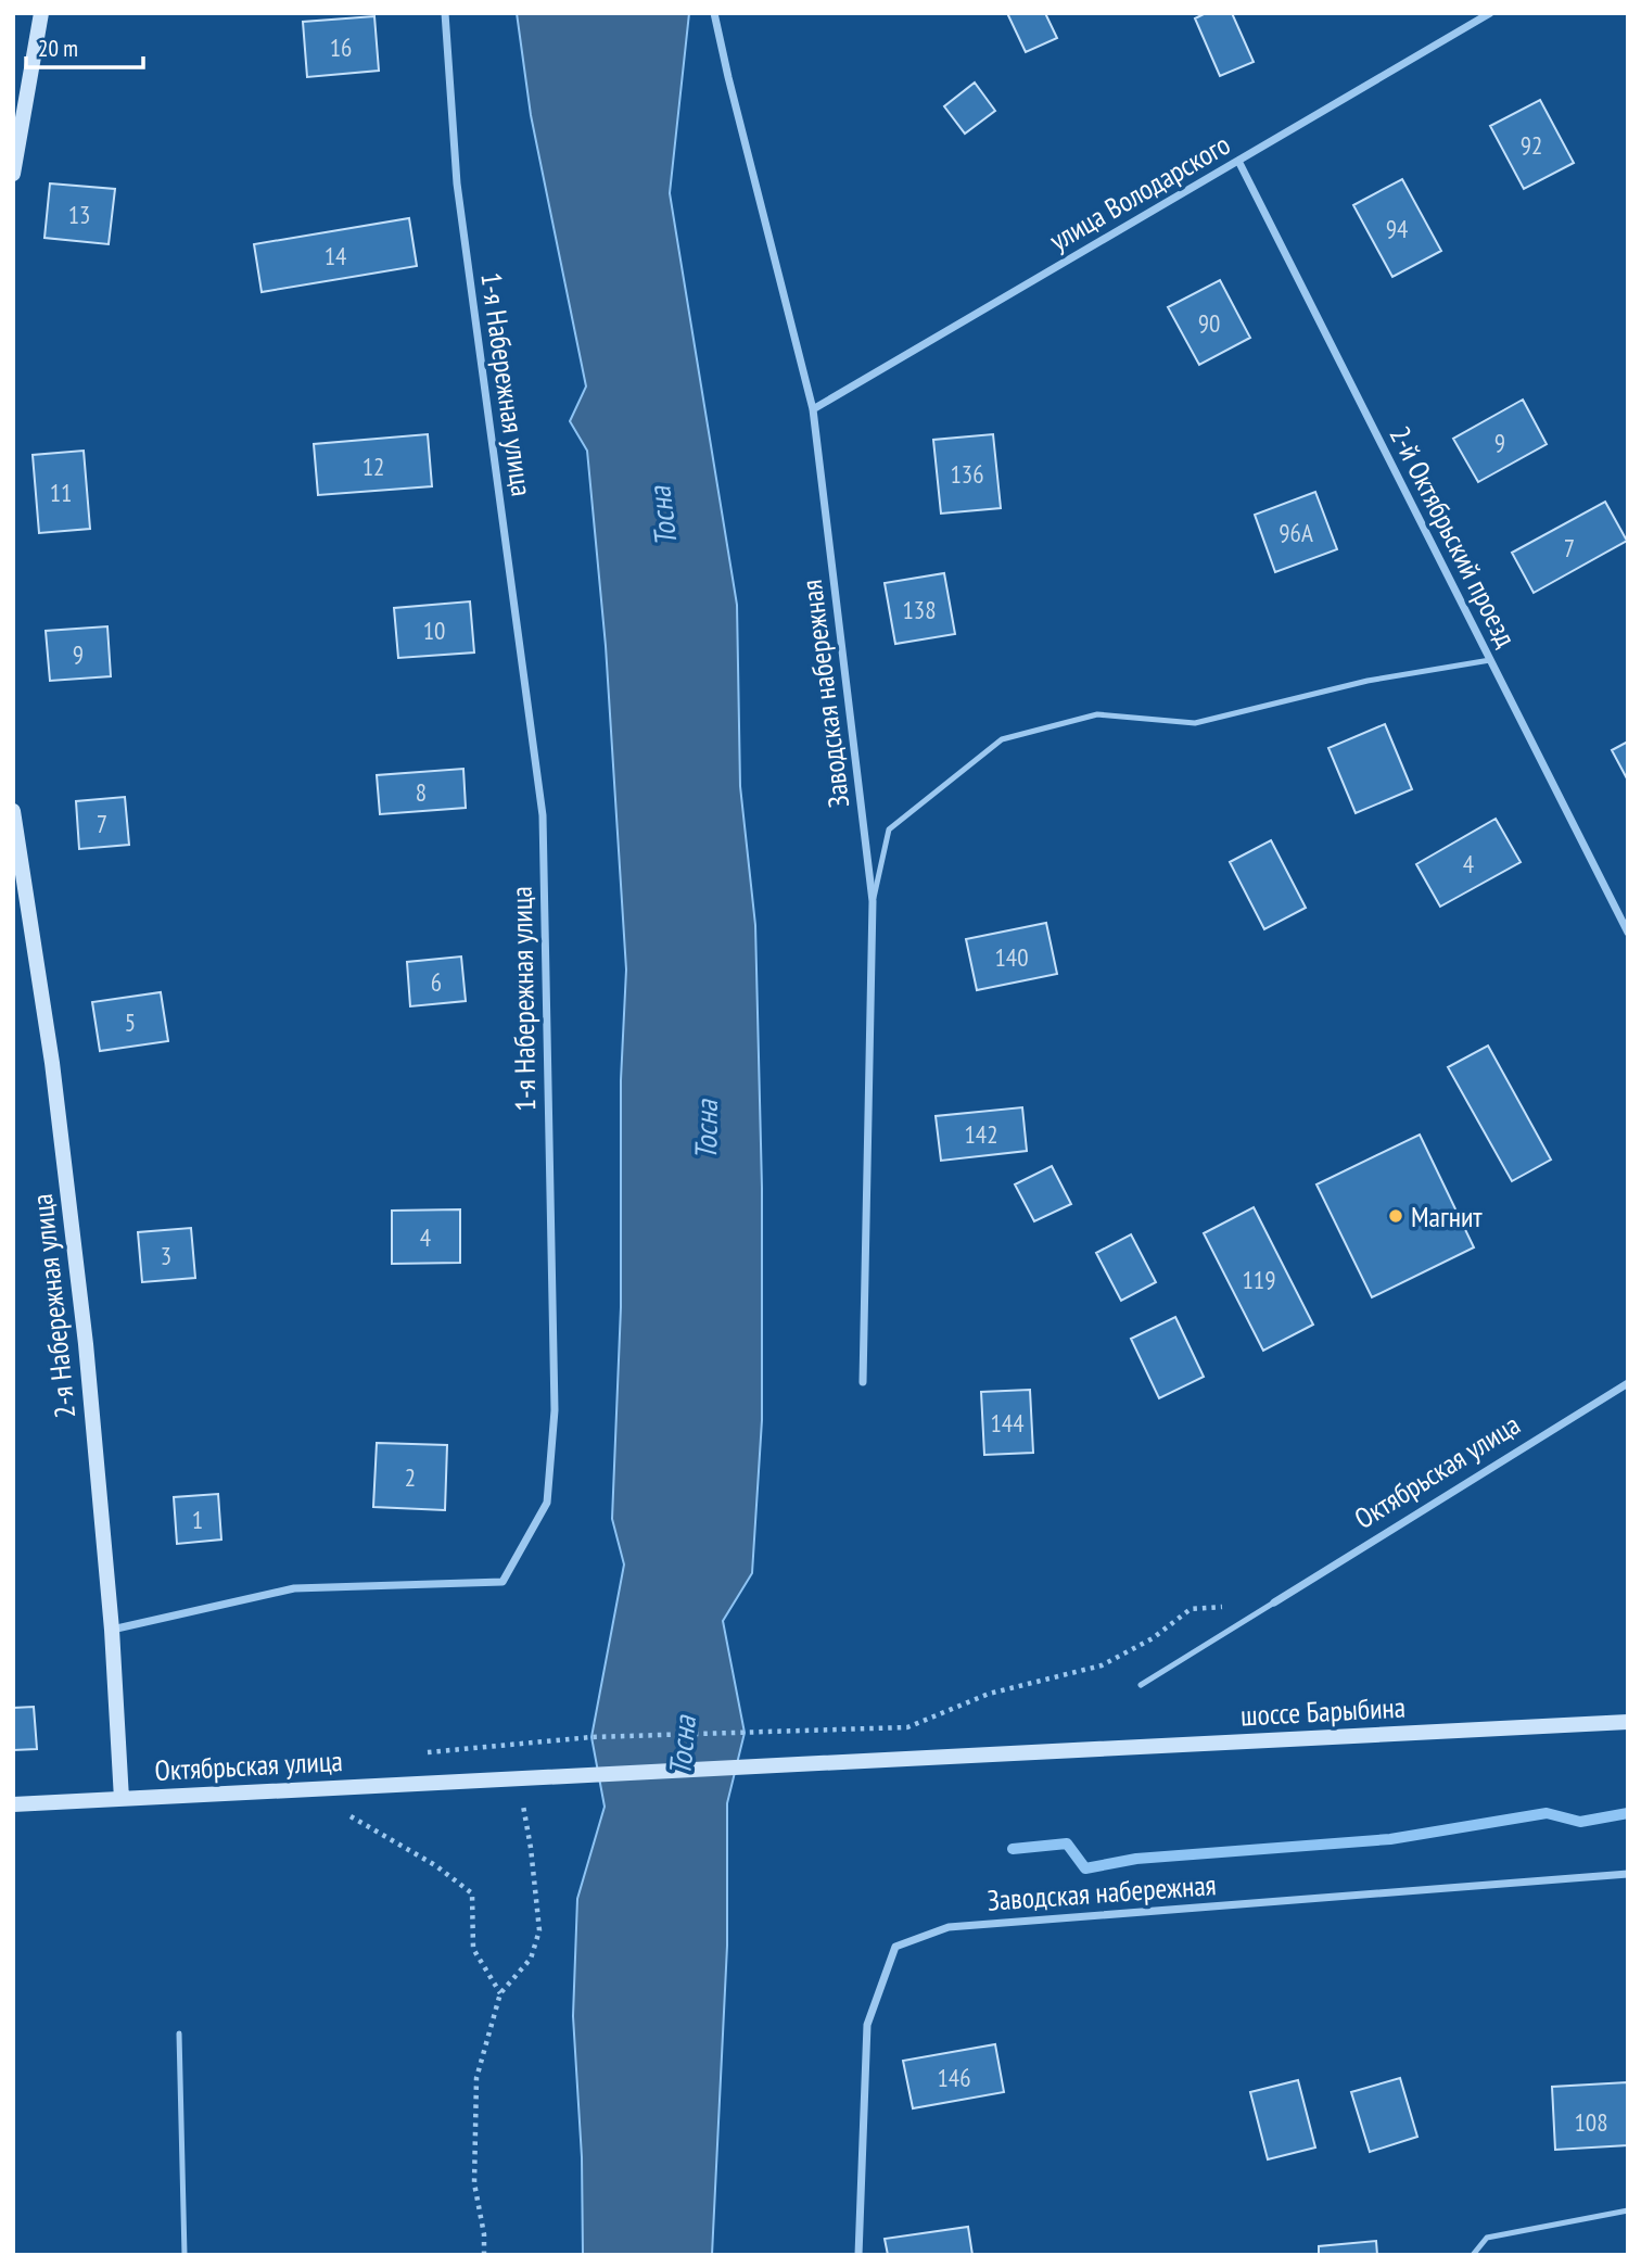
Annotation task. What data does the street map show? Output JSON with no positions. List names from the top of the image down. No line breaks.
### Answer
{"streets":{"main road":["2-я Набережная улица","Октябрьская улица","шоссе Барыбина"],"street":["улица Володарского","1-я Набережная улица","2-й Октябрьский проезд","Заводская набережная"]},"crossings":[["улица Володарского","2-й Октябрьский проезд"],["улица Володарского","Заводская набережная"],["1-я Набережная улица","2-я Набережная улица"],["2-я Набережная улица","Октябрьская улица"],["Октябрьская улица","шоссе Барыбина"]],"water":["Тосна"],"places":["Магнит"],"house_numbers":["16","92","13","94","14","90","9","12","136","11","96А","7","138","10","9","8","7","4","140","6","5","142","4","3","119","144","2","1","146","108"],"scale_bar":"20 m"}
